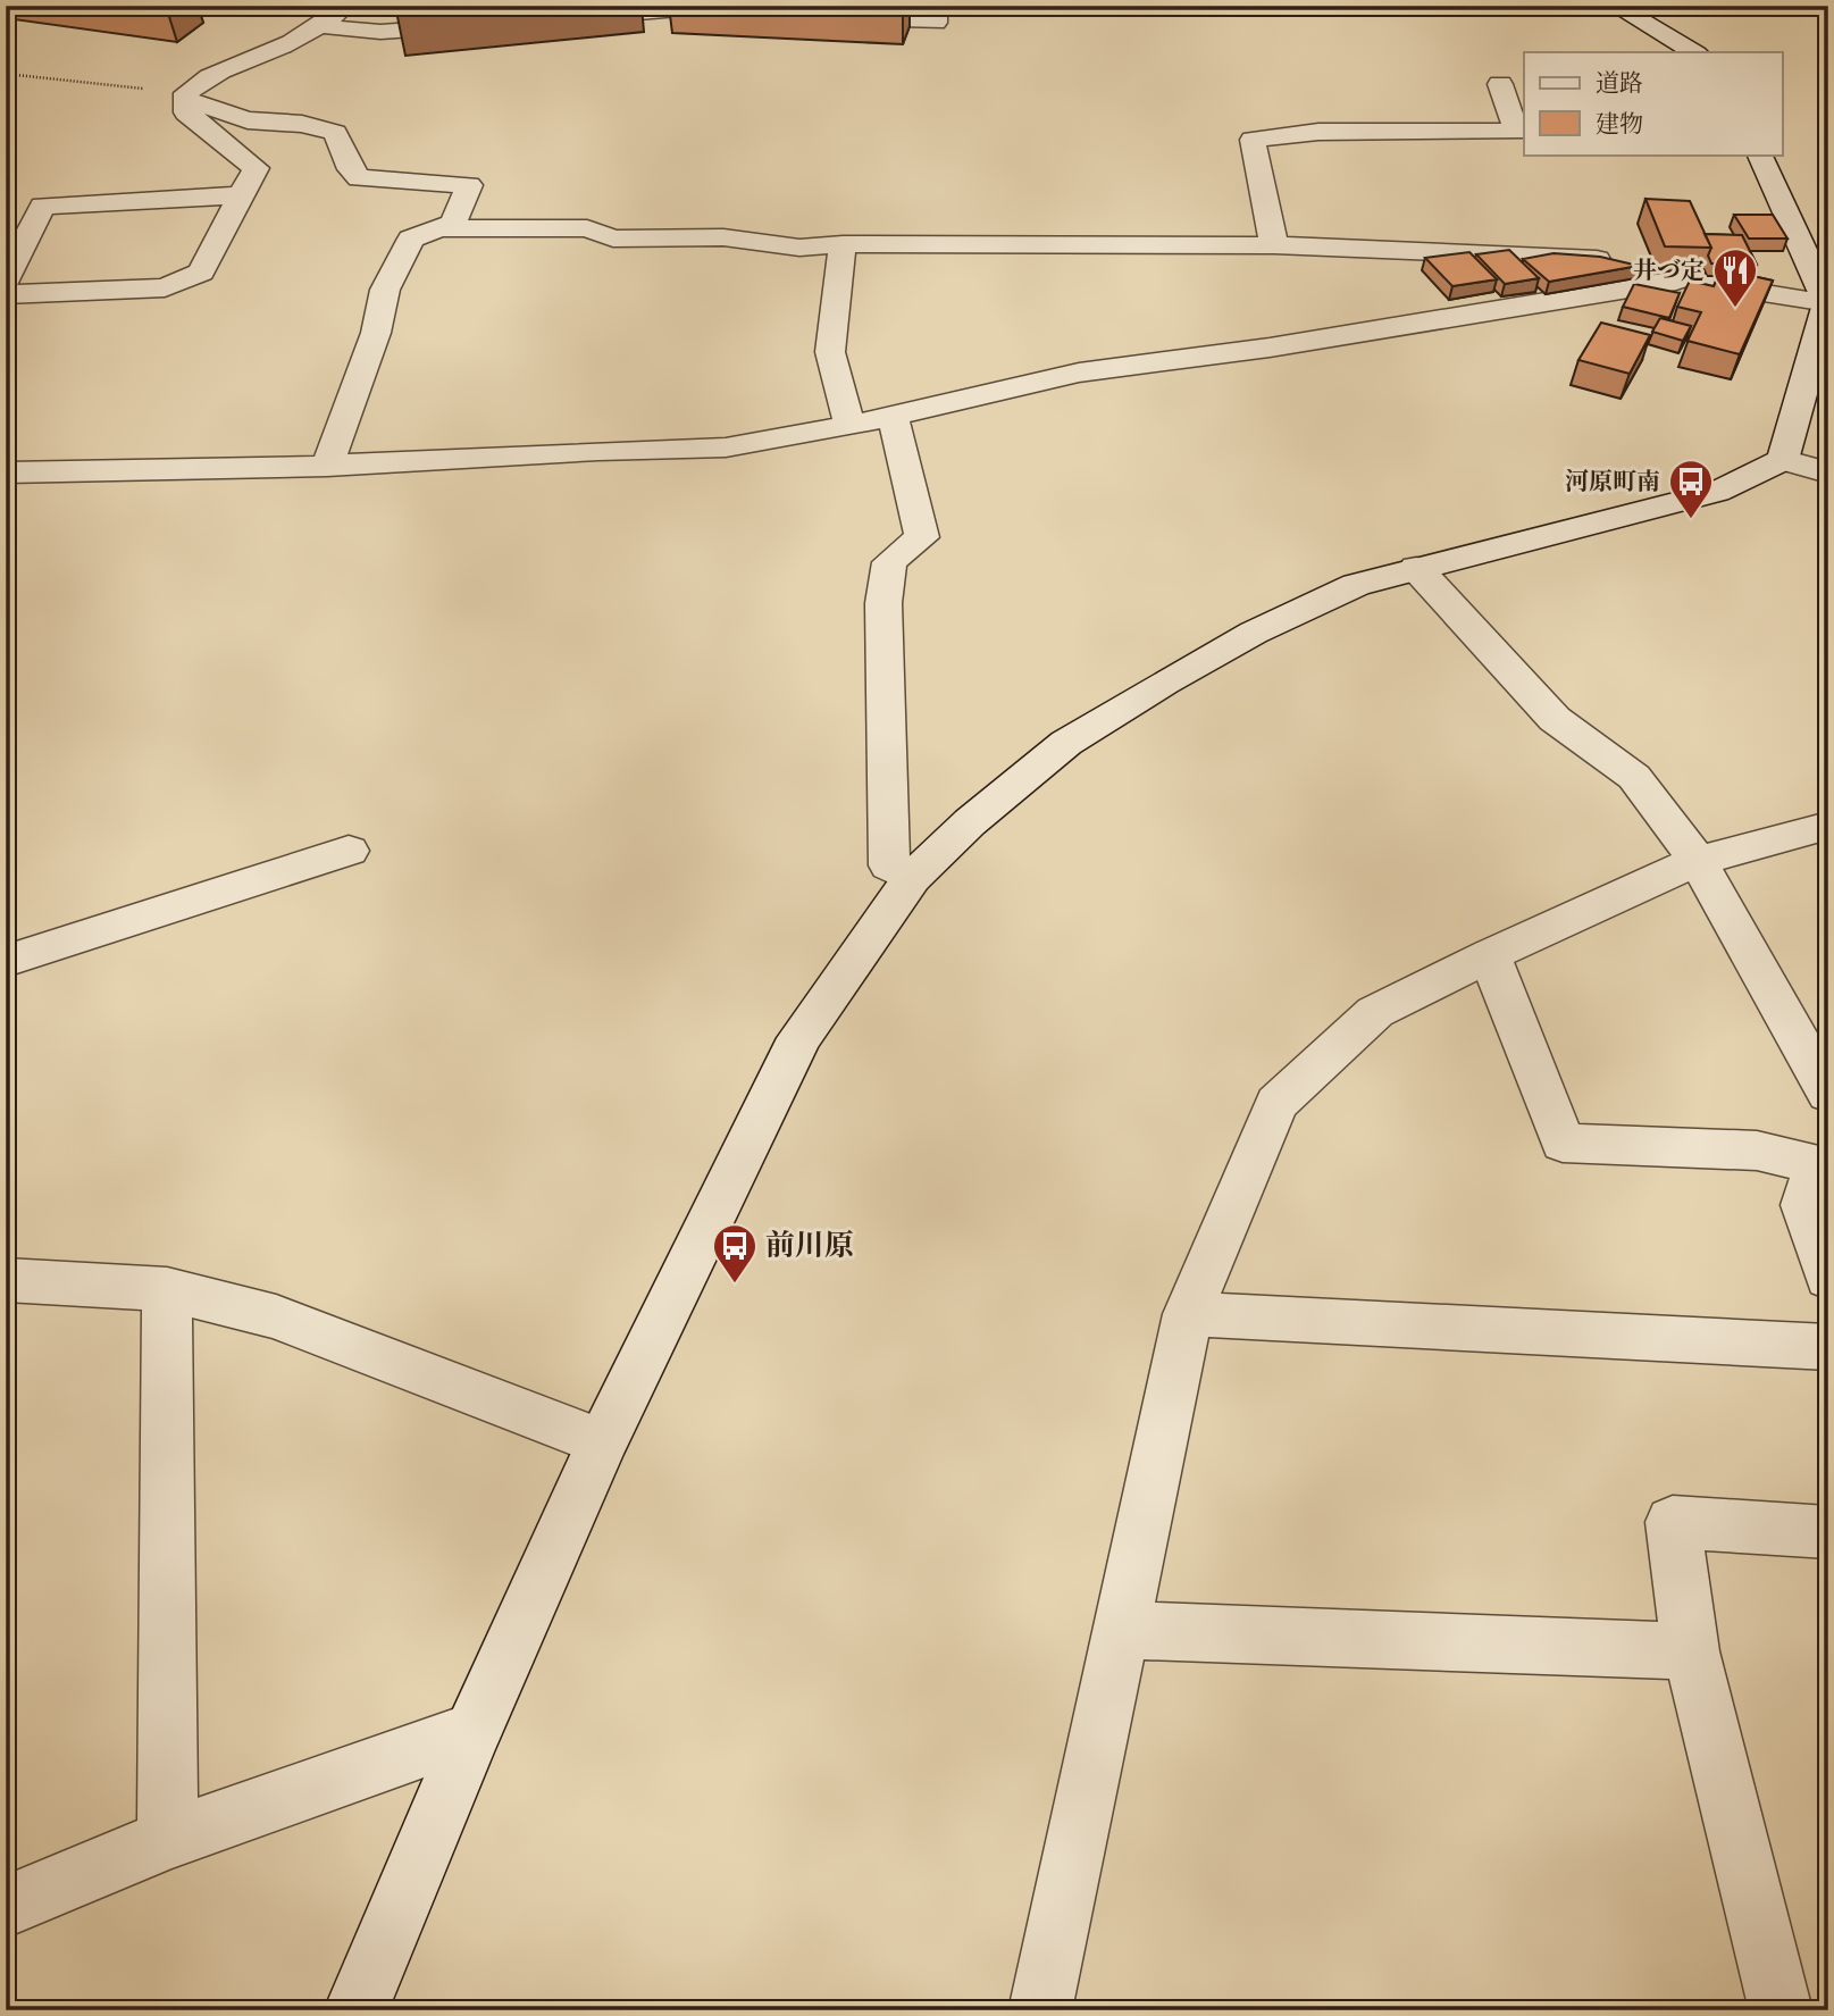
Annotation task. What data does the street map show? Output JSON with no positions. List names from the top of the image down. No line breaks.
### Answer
{"places":{"restaurant":["井づ定"],"bus stop":["河原町南","前川原"]},"legend":["道路","建物"]}
